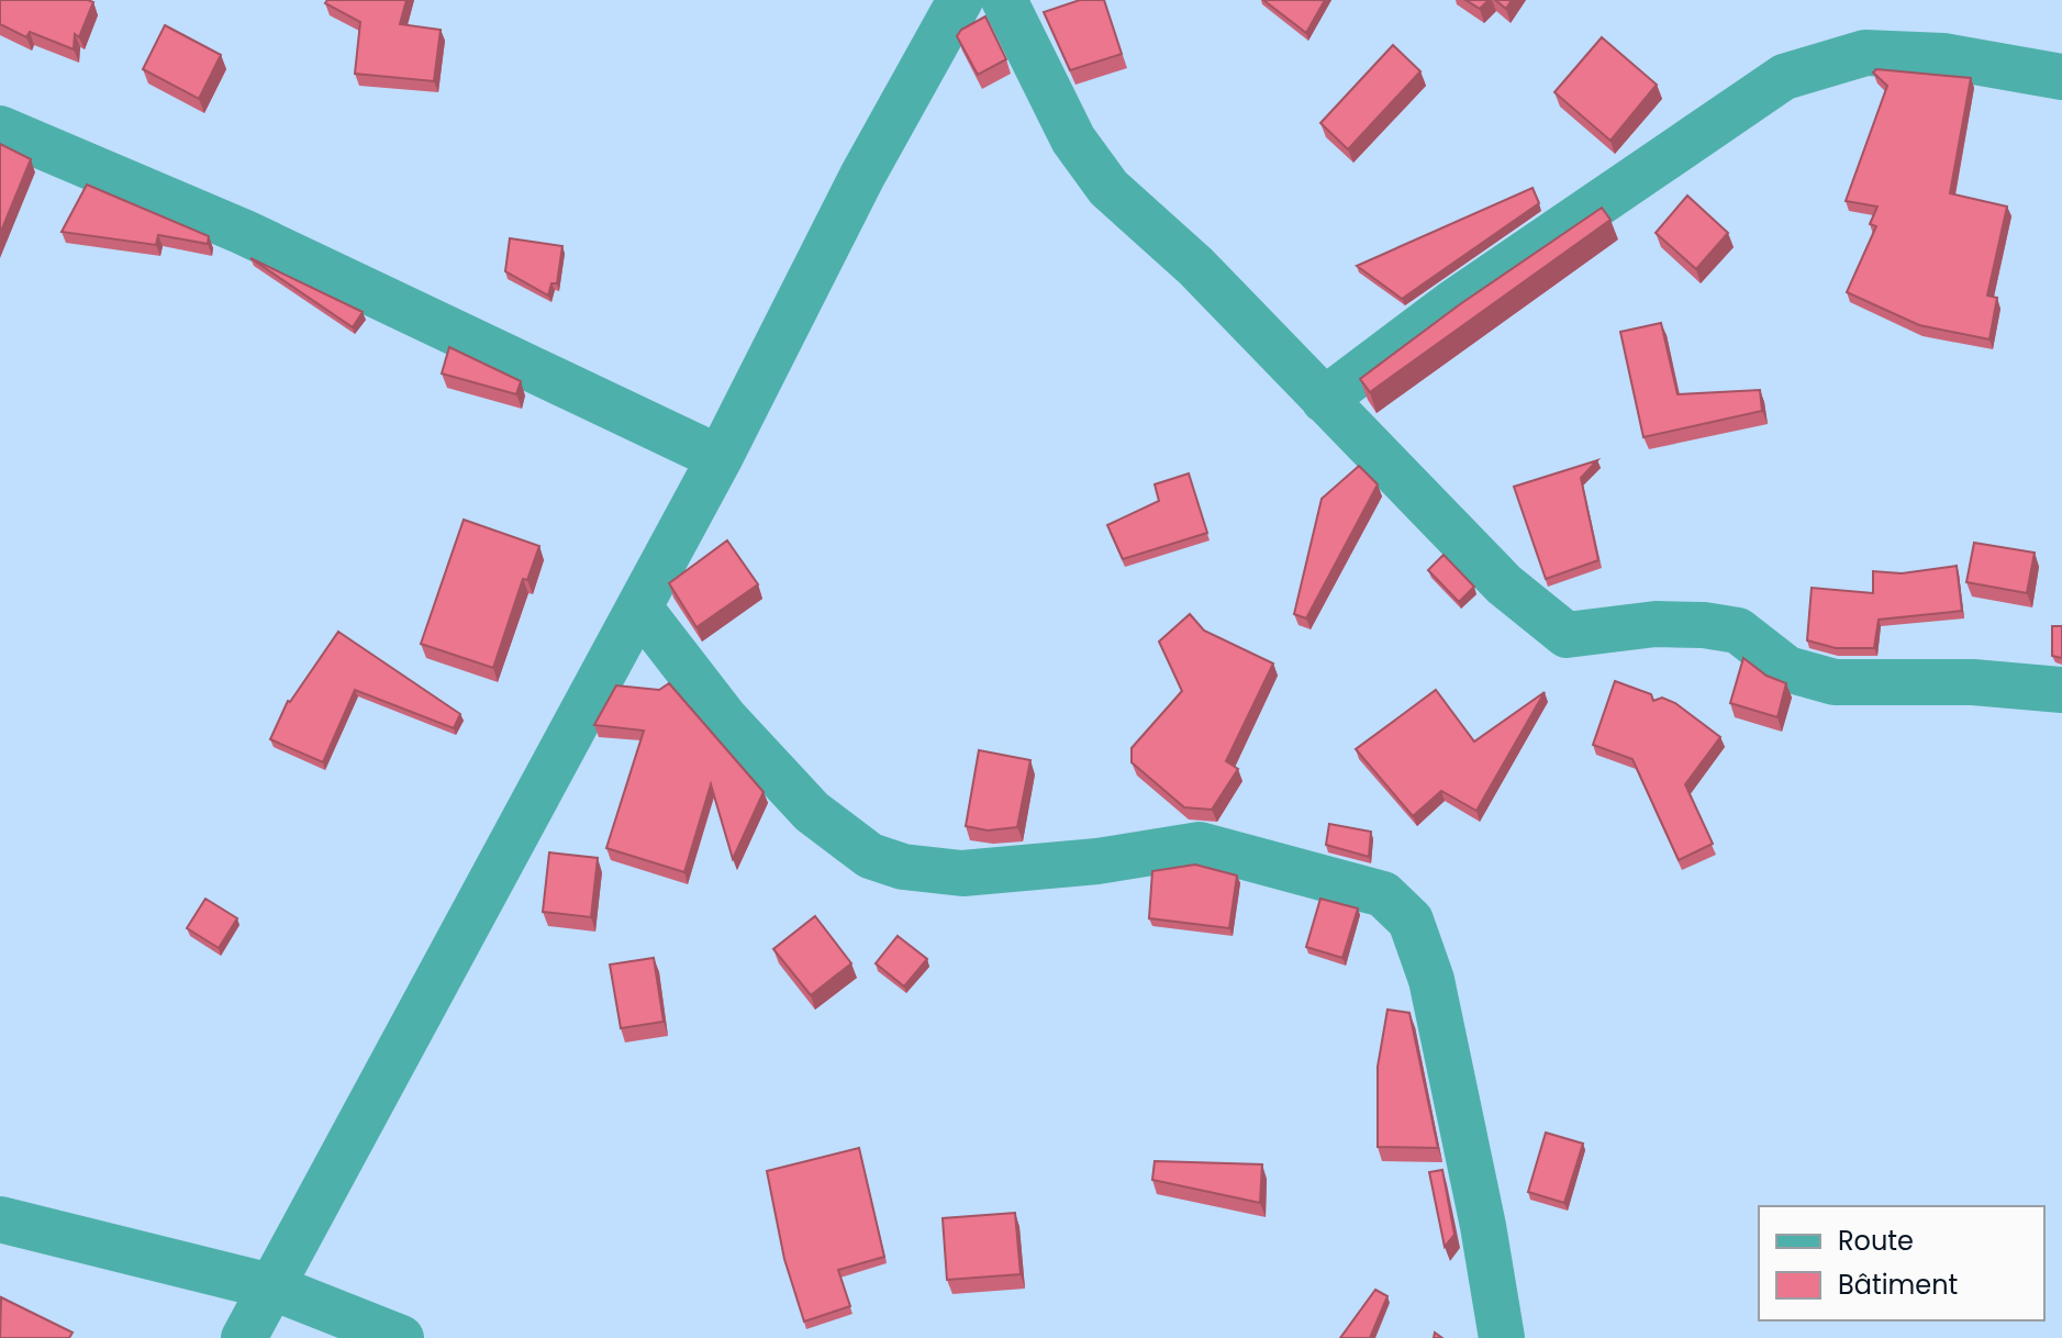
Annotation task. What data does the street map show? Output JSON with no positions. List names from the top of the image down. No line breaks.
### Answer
{"legend":["Route","Bâtiment"]}
